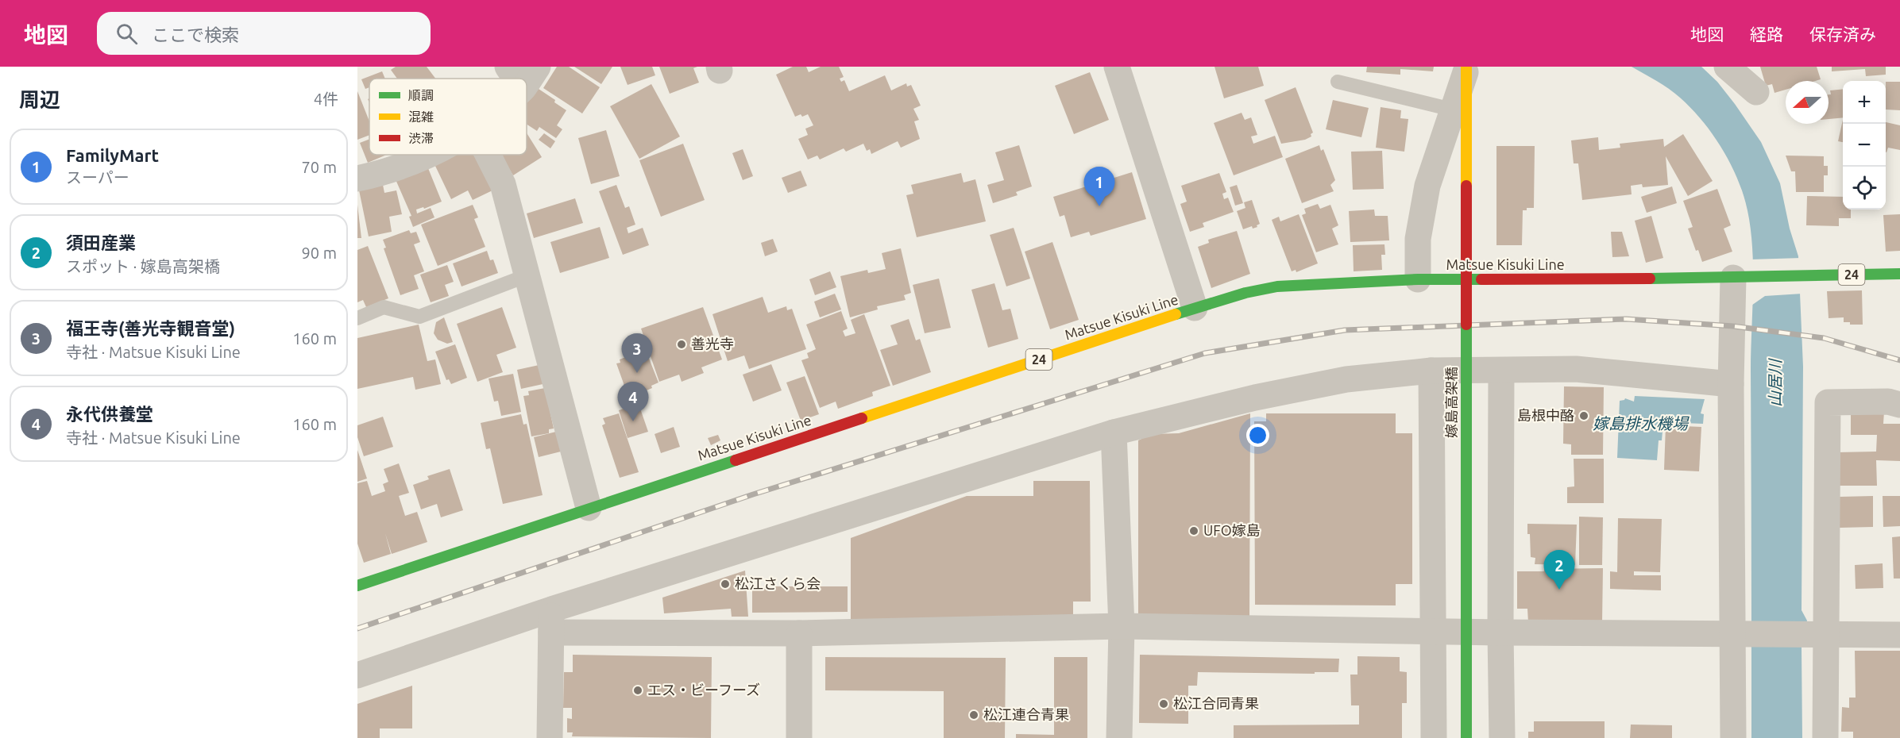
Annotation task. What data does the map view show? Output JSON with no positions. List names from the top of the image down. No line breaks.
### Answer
{"streets":{"main road":["Matsue Kisuki Line","24","嫁島高架橋"]},"water":["山居川","嫁島排水機場"],"places":["善光寺","島根中酪","UFO嫁島","松江さくら会","エス・ビーフーズ","松江合同青果","松江連合青果"],"legend":["順調","混雑","渋滞"],"north":"left","page":{"header":"地図","search":"ここで検索","nav":["地図","経路","保存済み"],"heading":["周辺","4件"],"map_buttons":["+","−"],"list":[{"mark":"1","name":"FamilyMart","note":"スーパー","value":"70 m"},{"mark":"2","name":"須田産業","note":"スポット · 嫁島高架橋","value":"90 m"},{"mark":"3","name":"福王寺(善光寺観音堂)","note":"寺社 · Matsue Kisuki Line","value":"160 m"},{"mark":"4","name":"永代供養堂","note":"寺社 · Matsue Kisuki Line","value":"160 m"}],"pins":["1","3","4","2"]}}
